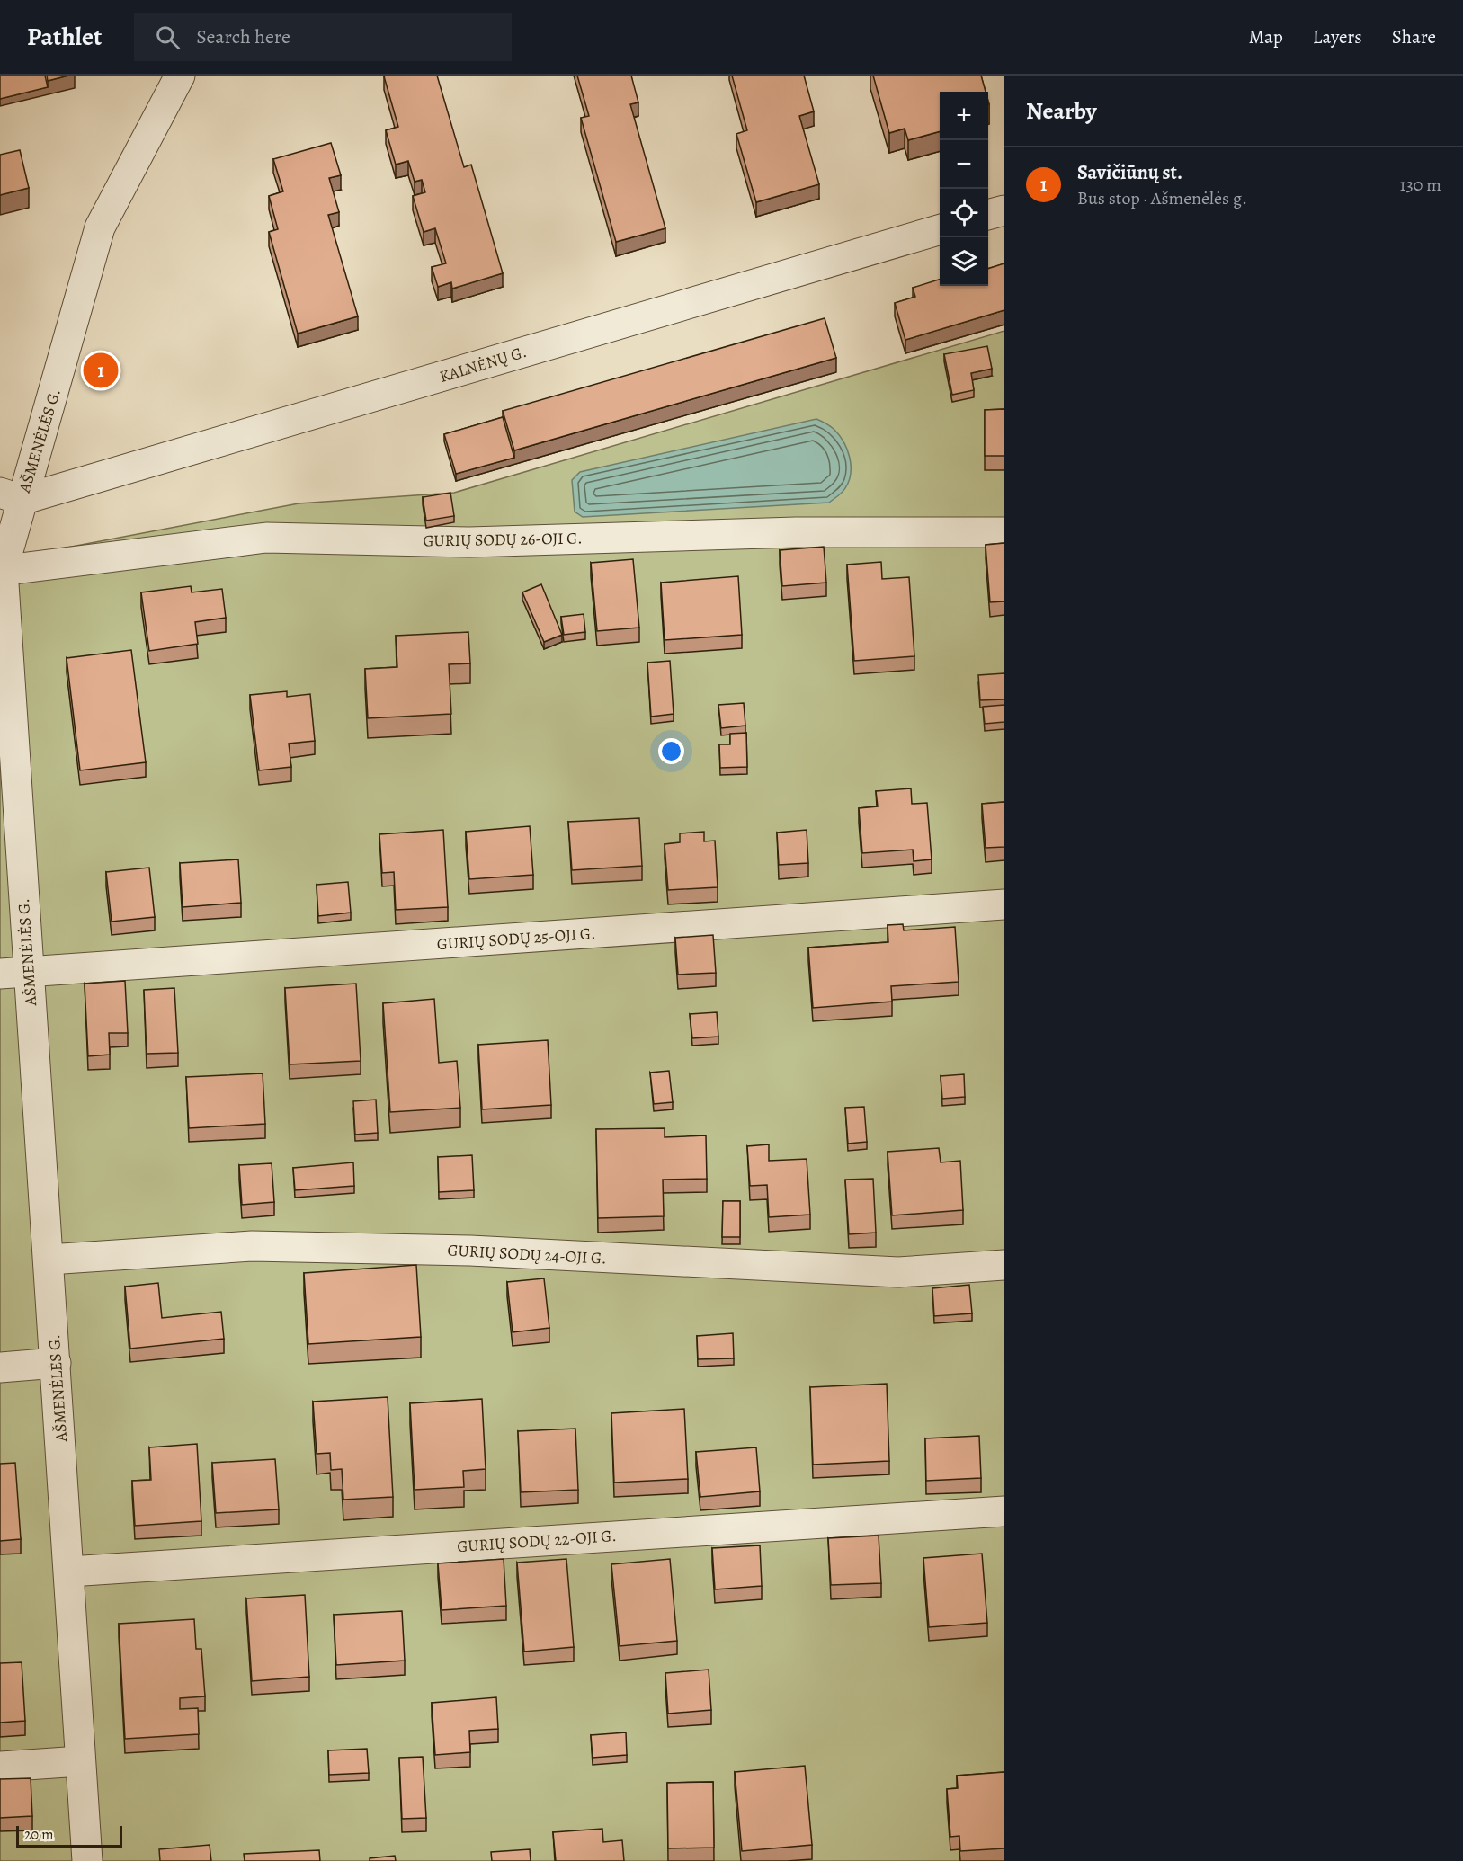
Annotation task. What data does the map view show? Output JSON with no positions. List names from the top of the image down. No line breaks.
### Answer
{"streets":{"street":["KALNĖNŲ G.","AŠMENĖLĖS G.","GURIŲ SODŲ 26-OJI G.","GURIŲ SODŲ 25-OJI G.","GURIŲ SODŲ 24-OJI G.","GURIŲ SODŲ 22-OJI G."]},"crossings":[["KALNĖNŲ G.","AŠMENĖLĖS G."],["AŠMENĖLĖS G.","GURIŲ SODŲ 26-OJI G."],["AŠMENĖLĖS G.","GURIŲ SODŲ 25-OJI G."],["AŠMENĖLĖS G.","GURIŲ SODŲ 24-OJI G."],["AŠMENĖLĖS G.","GURIŲ SODŲ 22-OJI G."]],"scale_bar":"20 m","page":{"header":"Pathlet","search":"Search here","nav":["Map","Layers","Share"],"heading":"Nearby","map_buttons":["+","−"],"list":[{"mark":"1","name":"Savičiūnų st.","note":"Bus stop · Ašmenėlės g.","value":"130 m"}],"pins":"1","scale":"20 m"}}
